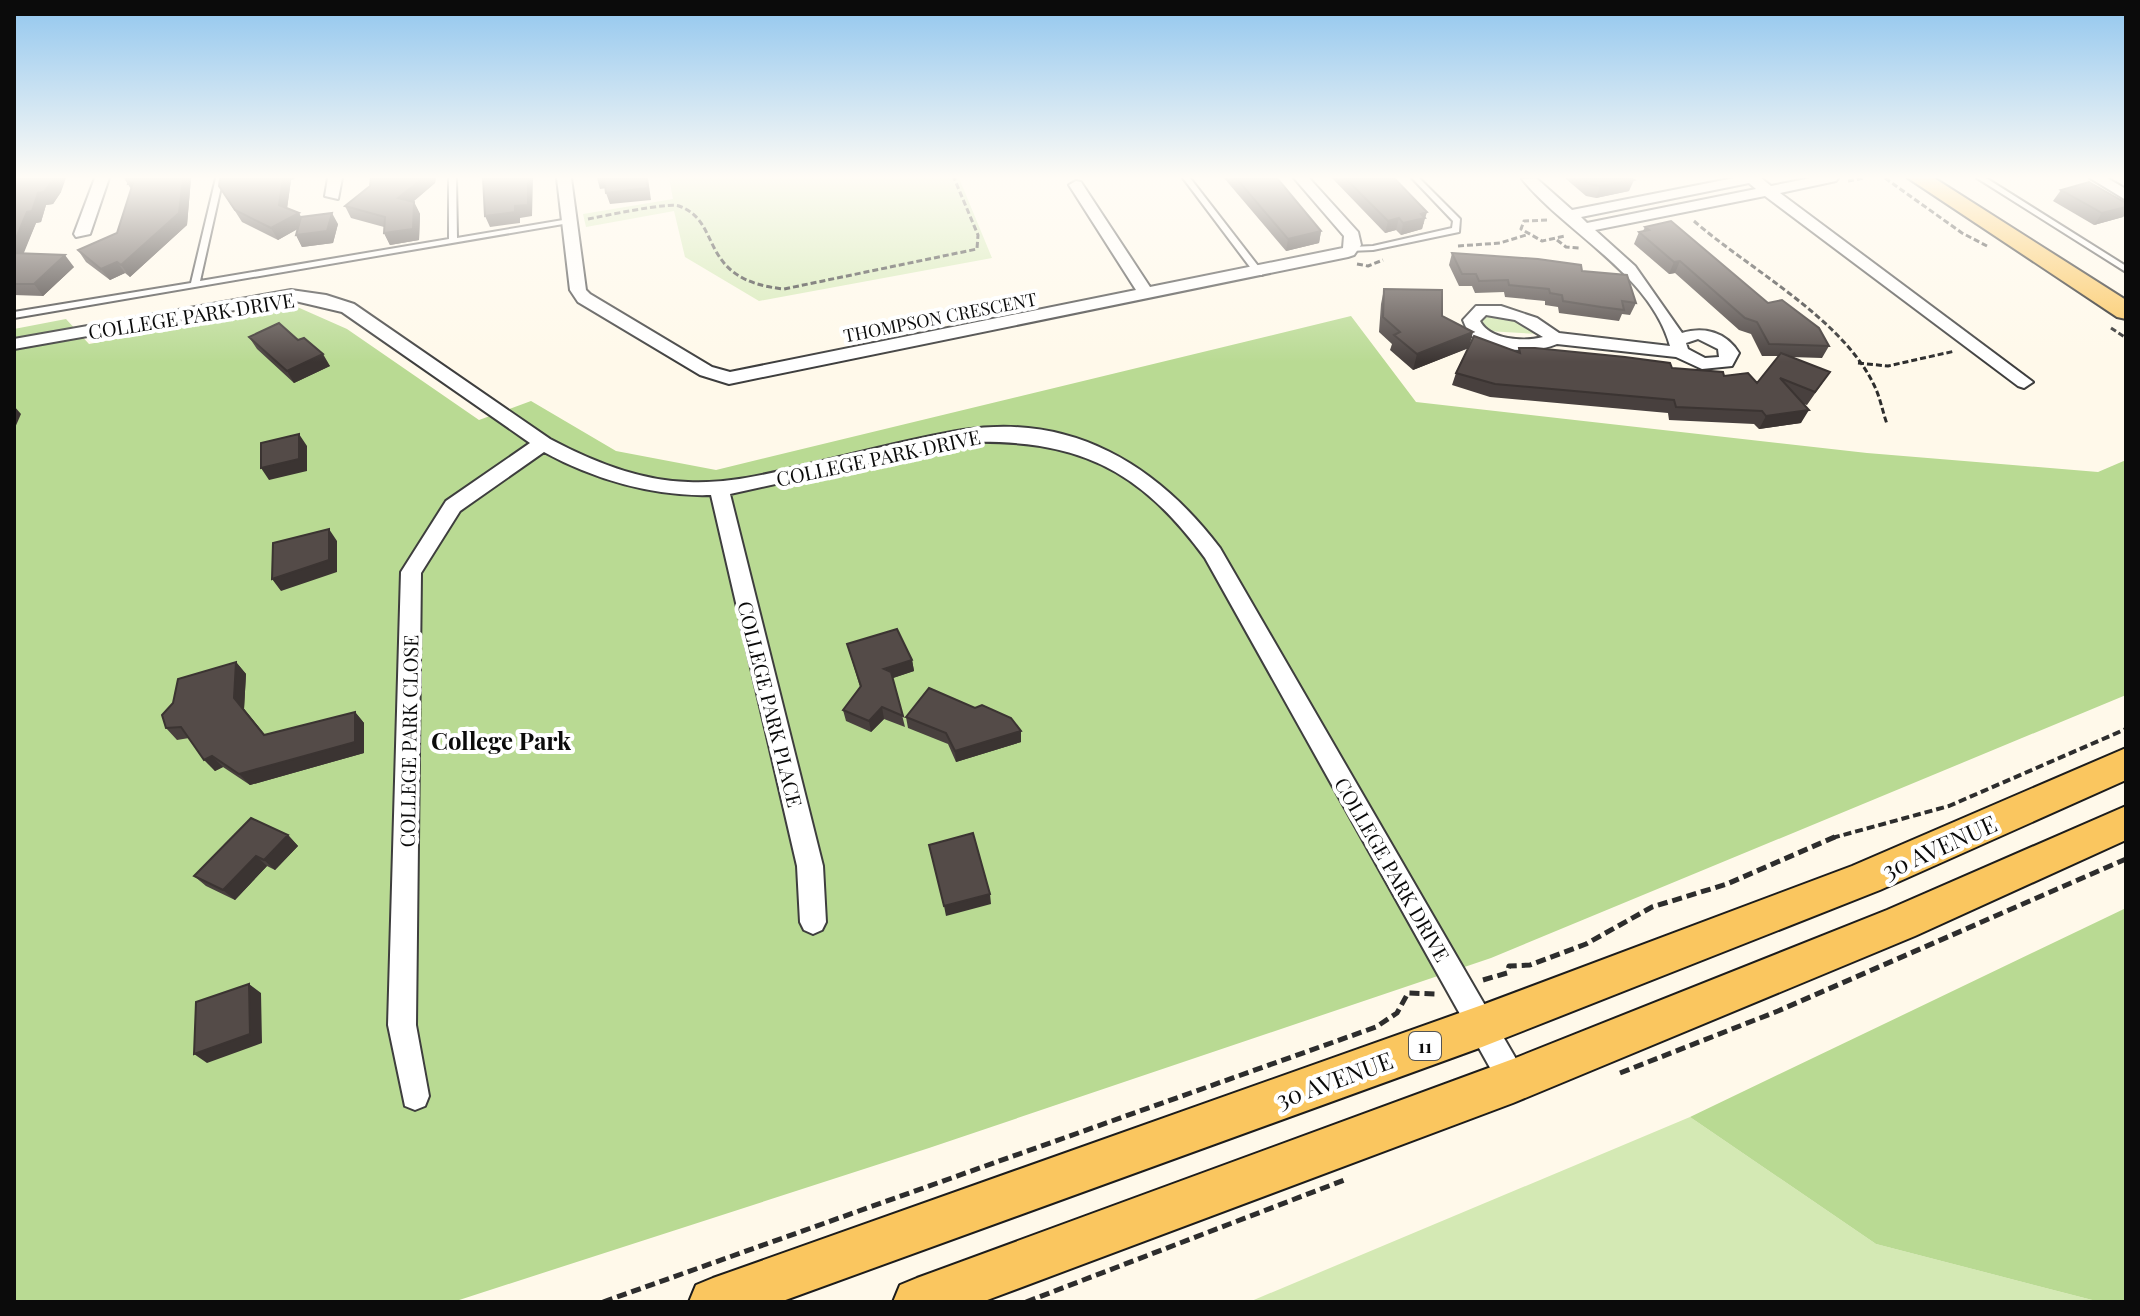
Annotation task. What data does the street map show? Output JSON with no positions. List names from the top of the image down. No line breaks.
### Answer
{"streets":{"main road":["30 AVENUE","11"],"street":["COLLEGE PARK DRIVE","THOMPSON CRESCENT","COLLEGE PARK PLACE","COLLEGE PARK CLOSE"]},"crossings":[["COLLEGE PARK DRIVE","COLLEGE PARK PLACE"],["COLLEGE PARK DRIVE","COLLEGE PARK CLOSE"],["COLLEGE PARK DRIVE","30 AVENUE"]],"districts":["College Park"]}
